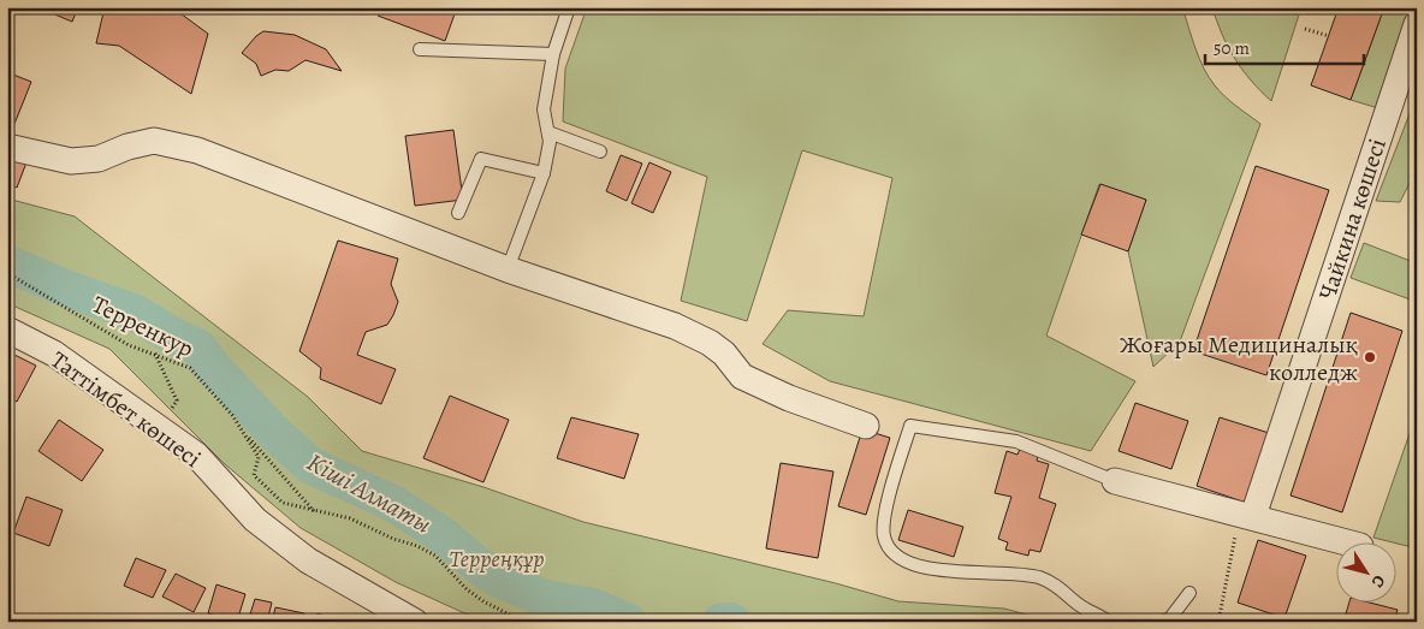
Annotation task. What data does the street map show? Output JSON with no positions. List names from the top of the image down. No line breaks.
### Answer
{"streets":{"street":["Чайкина көшесі","Таттімбет көшесі"],"path":["Терренкур"]},"water":["Кіші Алматы"],"parks":["Терреңқұр"],"places":["Жоғары Медициналық колледж"],"scale_bar":"50 m","north":"bottom right"}
